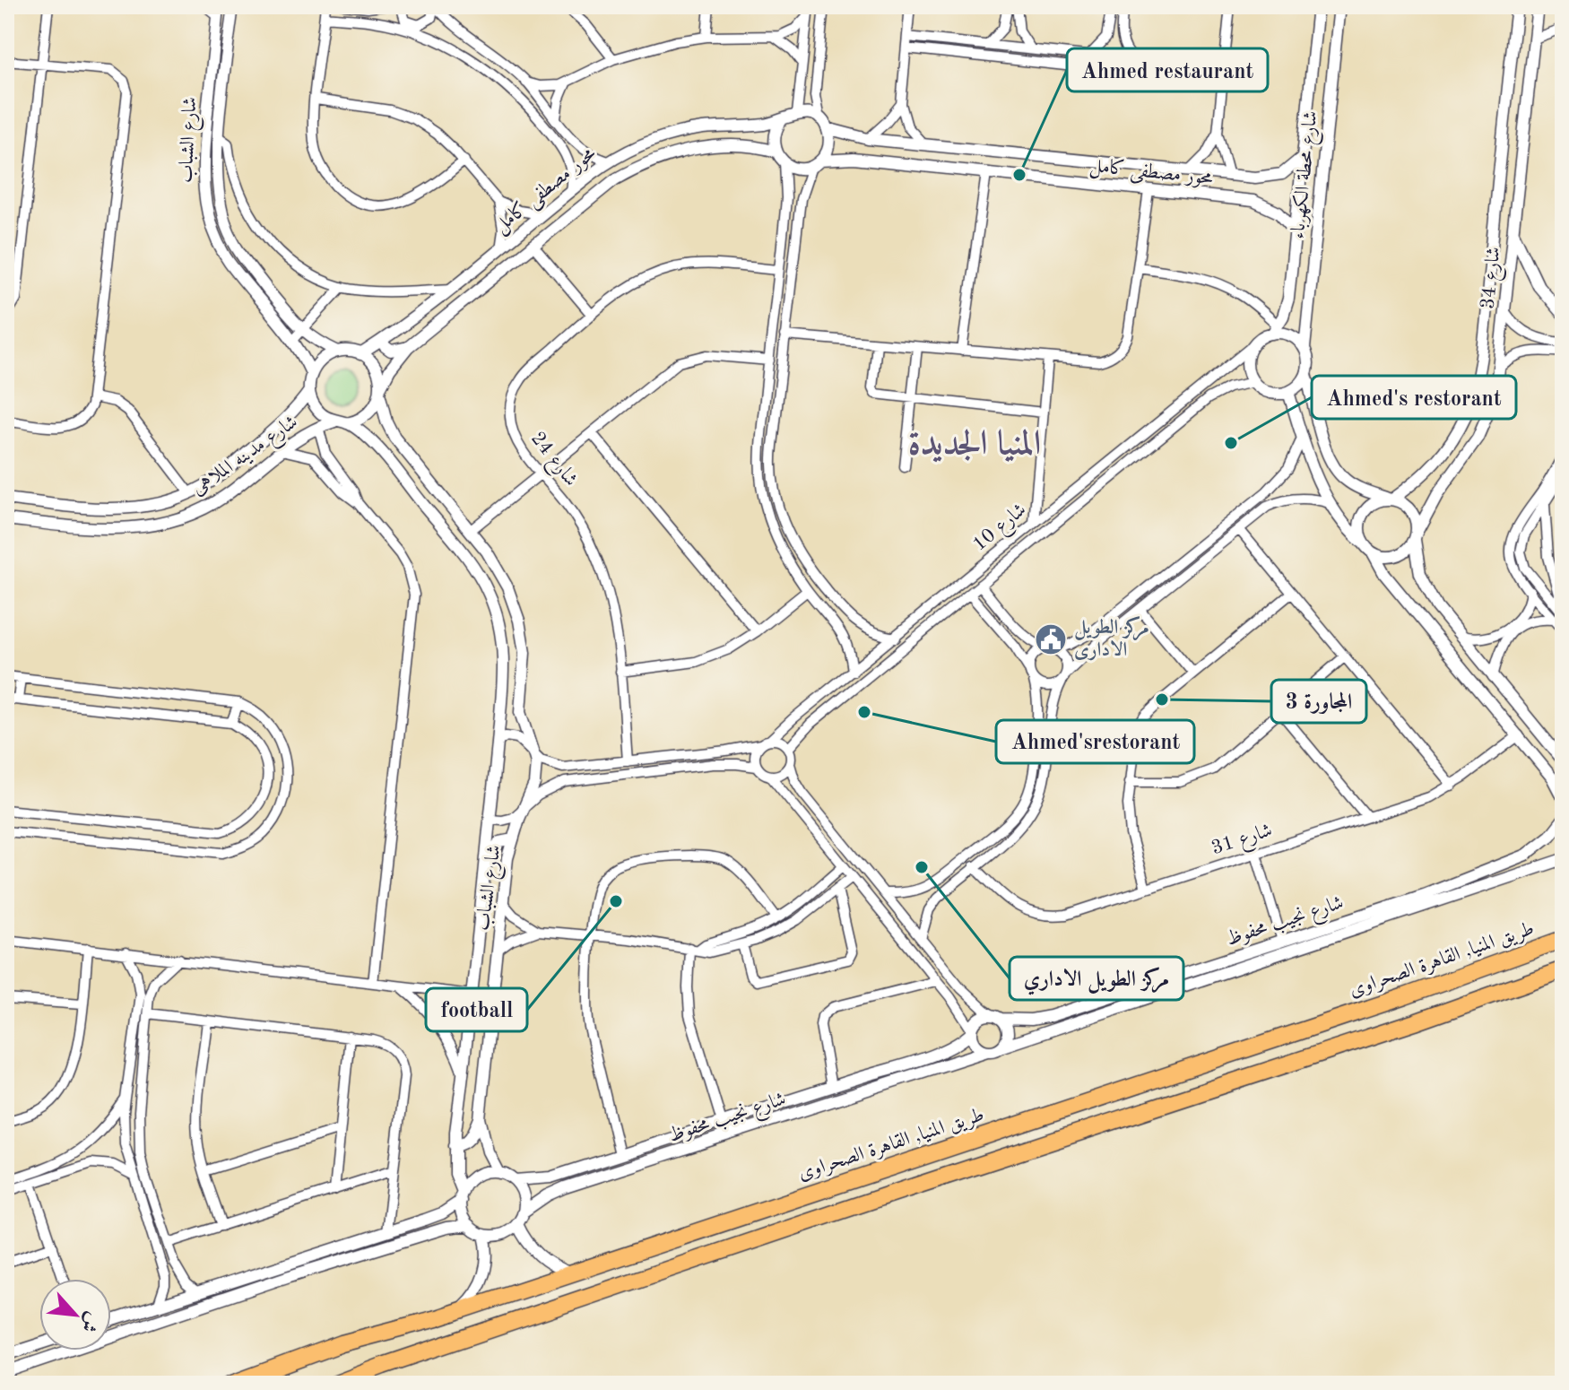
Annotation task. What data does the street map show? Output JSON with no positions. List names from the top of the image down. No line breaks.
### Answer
{"streets":{"highway":["طريق المنيا, القاهرة الصحراوى"],"street":["شارع الشباب","محور مصطفى كامل","شارع محطة الكهرباء","شارع 34","شارع مدينه الملاهى","شارع 24","شارع 10","شارع 31","شارع نجيب محفوظ"]},"crossings":[["شارع الشباب","محور مصطفى كامل"],["شارع الشباب","شارع مدينه الملاهى"],["شارع الشباب","شارع نجيب محفوظ"],["محور مصطفى كامل","شارع محطة الكهرباء"],["محور مصطفى كامل","شارع مدينه الملاهى"],["شارع محطة الكهرباء","شارع 10"]],"districts":["المنيا الجديدة"],"places":{"other":["Ahmed restaurant","Ahmed's restorant","المجاورة 3","Ahmed'srestorant","مركز الطويل الاداري","football"],"public building":["مركز الطويل الادارى"]},"north":"bottom right"}
